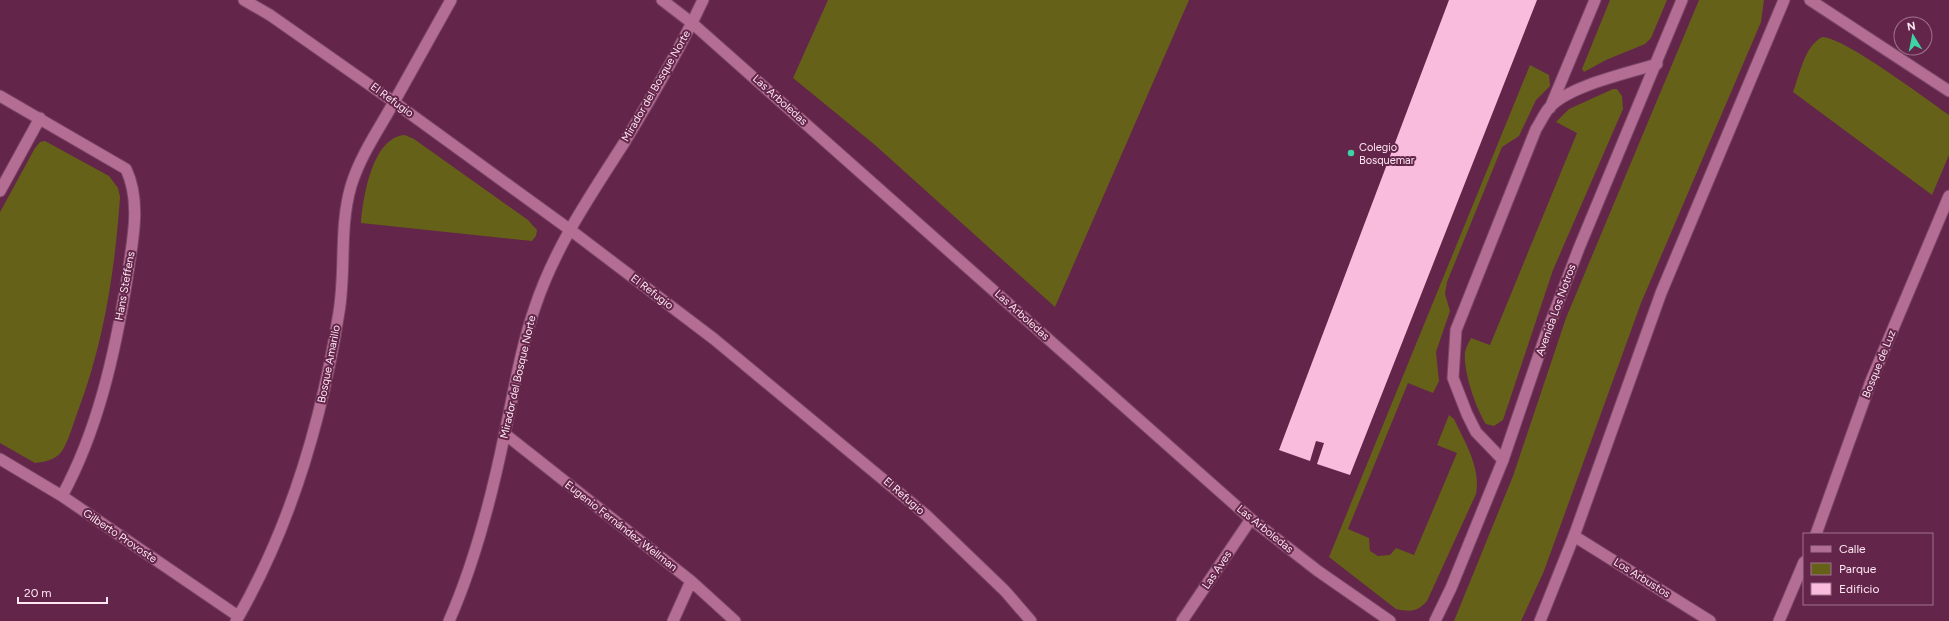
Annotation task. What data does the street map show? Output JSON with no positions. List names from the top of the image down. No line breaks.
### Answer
{"streets":{"street":["Mirador del Bosque Norte","El Refugio","Las Arboledas","Hans Steffens","Avenida Los Notros","Bosque Amarillo","Bosque de Luz","Eugenio Fernández Wellman","Gilberto Provoste","Las Aves","Los Arbustos"]},"crossings":[["Mirador del Bosque Norte","El Refugio"],["Mirador del Bosque Norte","Las Arboledas"],["Mirador del Bosque Norte","Eugenio Fernández Wellman"],["El Refugio","Bosque Amarillo"],["Las Arboledas","Las Aves"],["Hans Steffens","Gilberto Provoste"],["Bosque Amarillo","Gilberto Provoste"]],"places":["Colegio Bosquemar"],"legend":["Calle","Parque","Edificio"],"scale_bar":"20 m","north":"top"}
